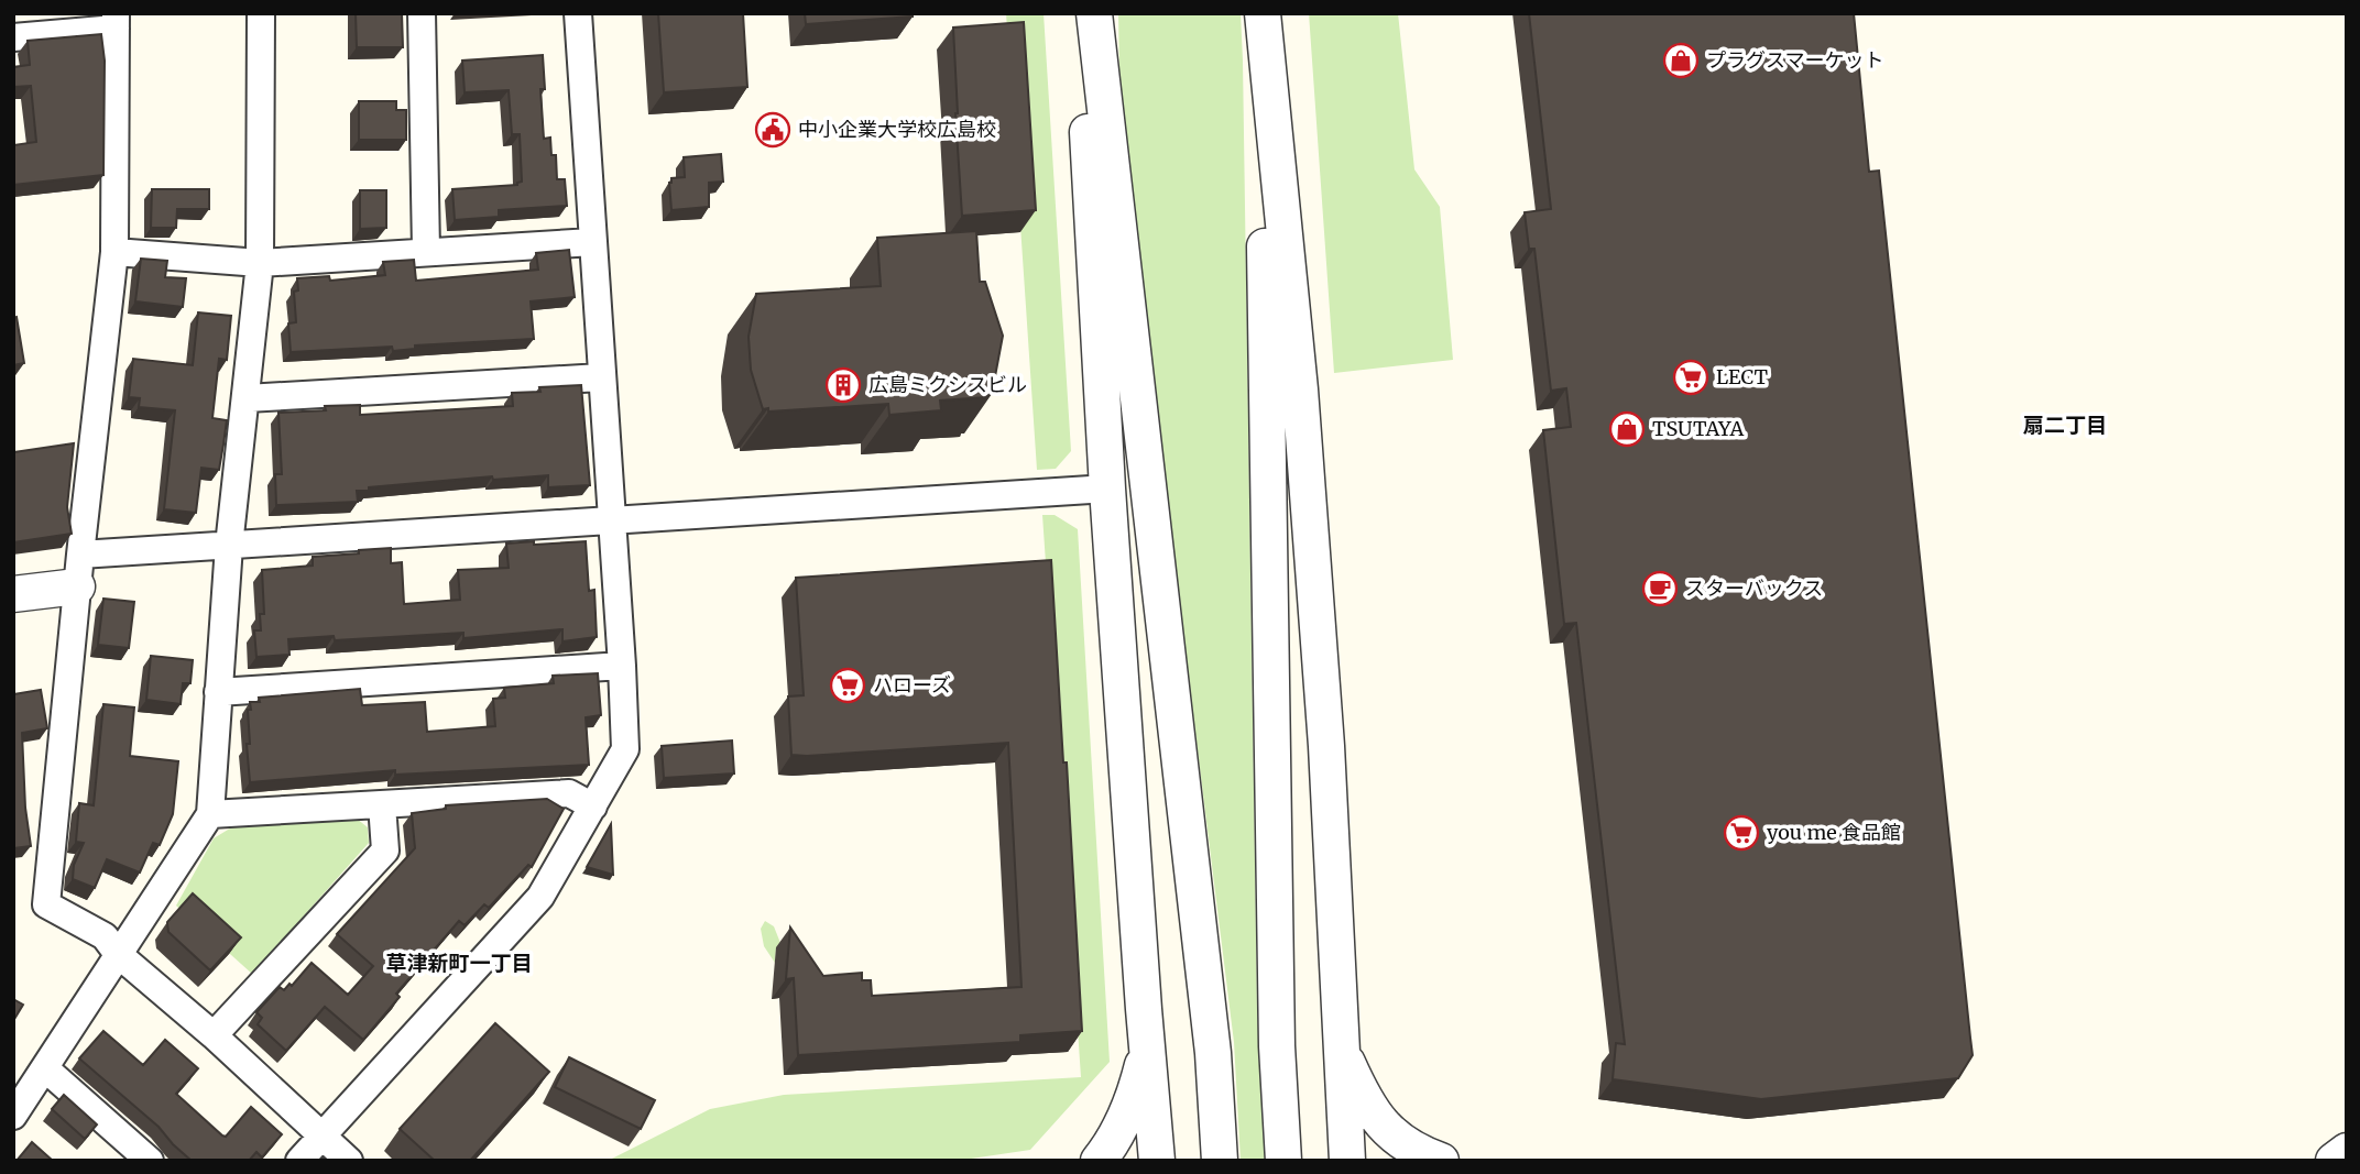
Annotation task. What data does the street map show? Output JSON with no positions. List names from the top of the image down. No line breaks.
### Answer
{"districts":["扇二丁目","草津新町一丁目"],"places":{"shop":["プラグスマーケット","TSUTAYA"],"public building":["中小企業大学校広島校"],"supermarket":["LECT","ハローズ","you me 食品館"],"building":["広島ミクシスビル"],"cafe":["スターバックス"]}}
